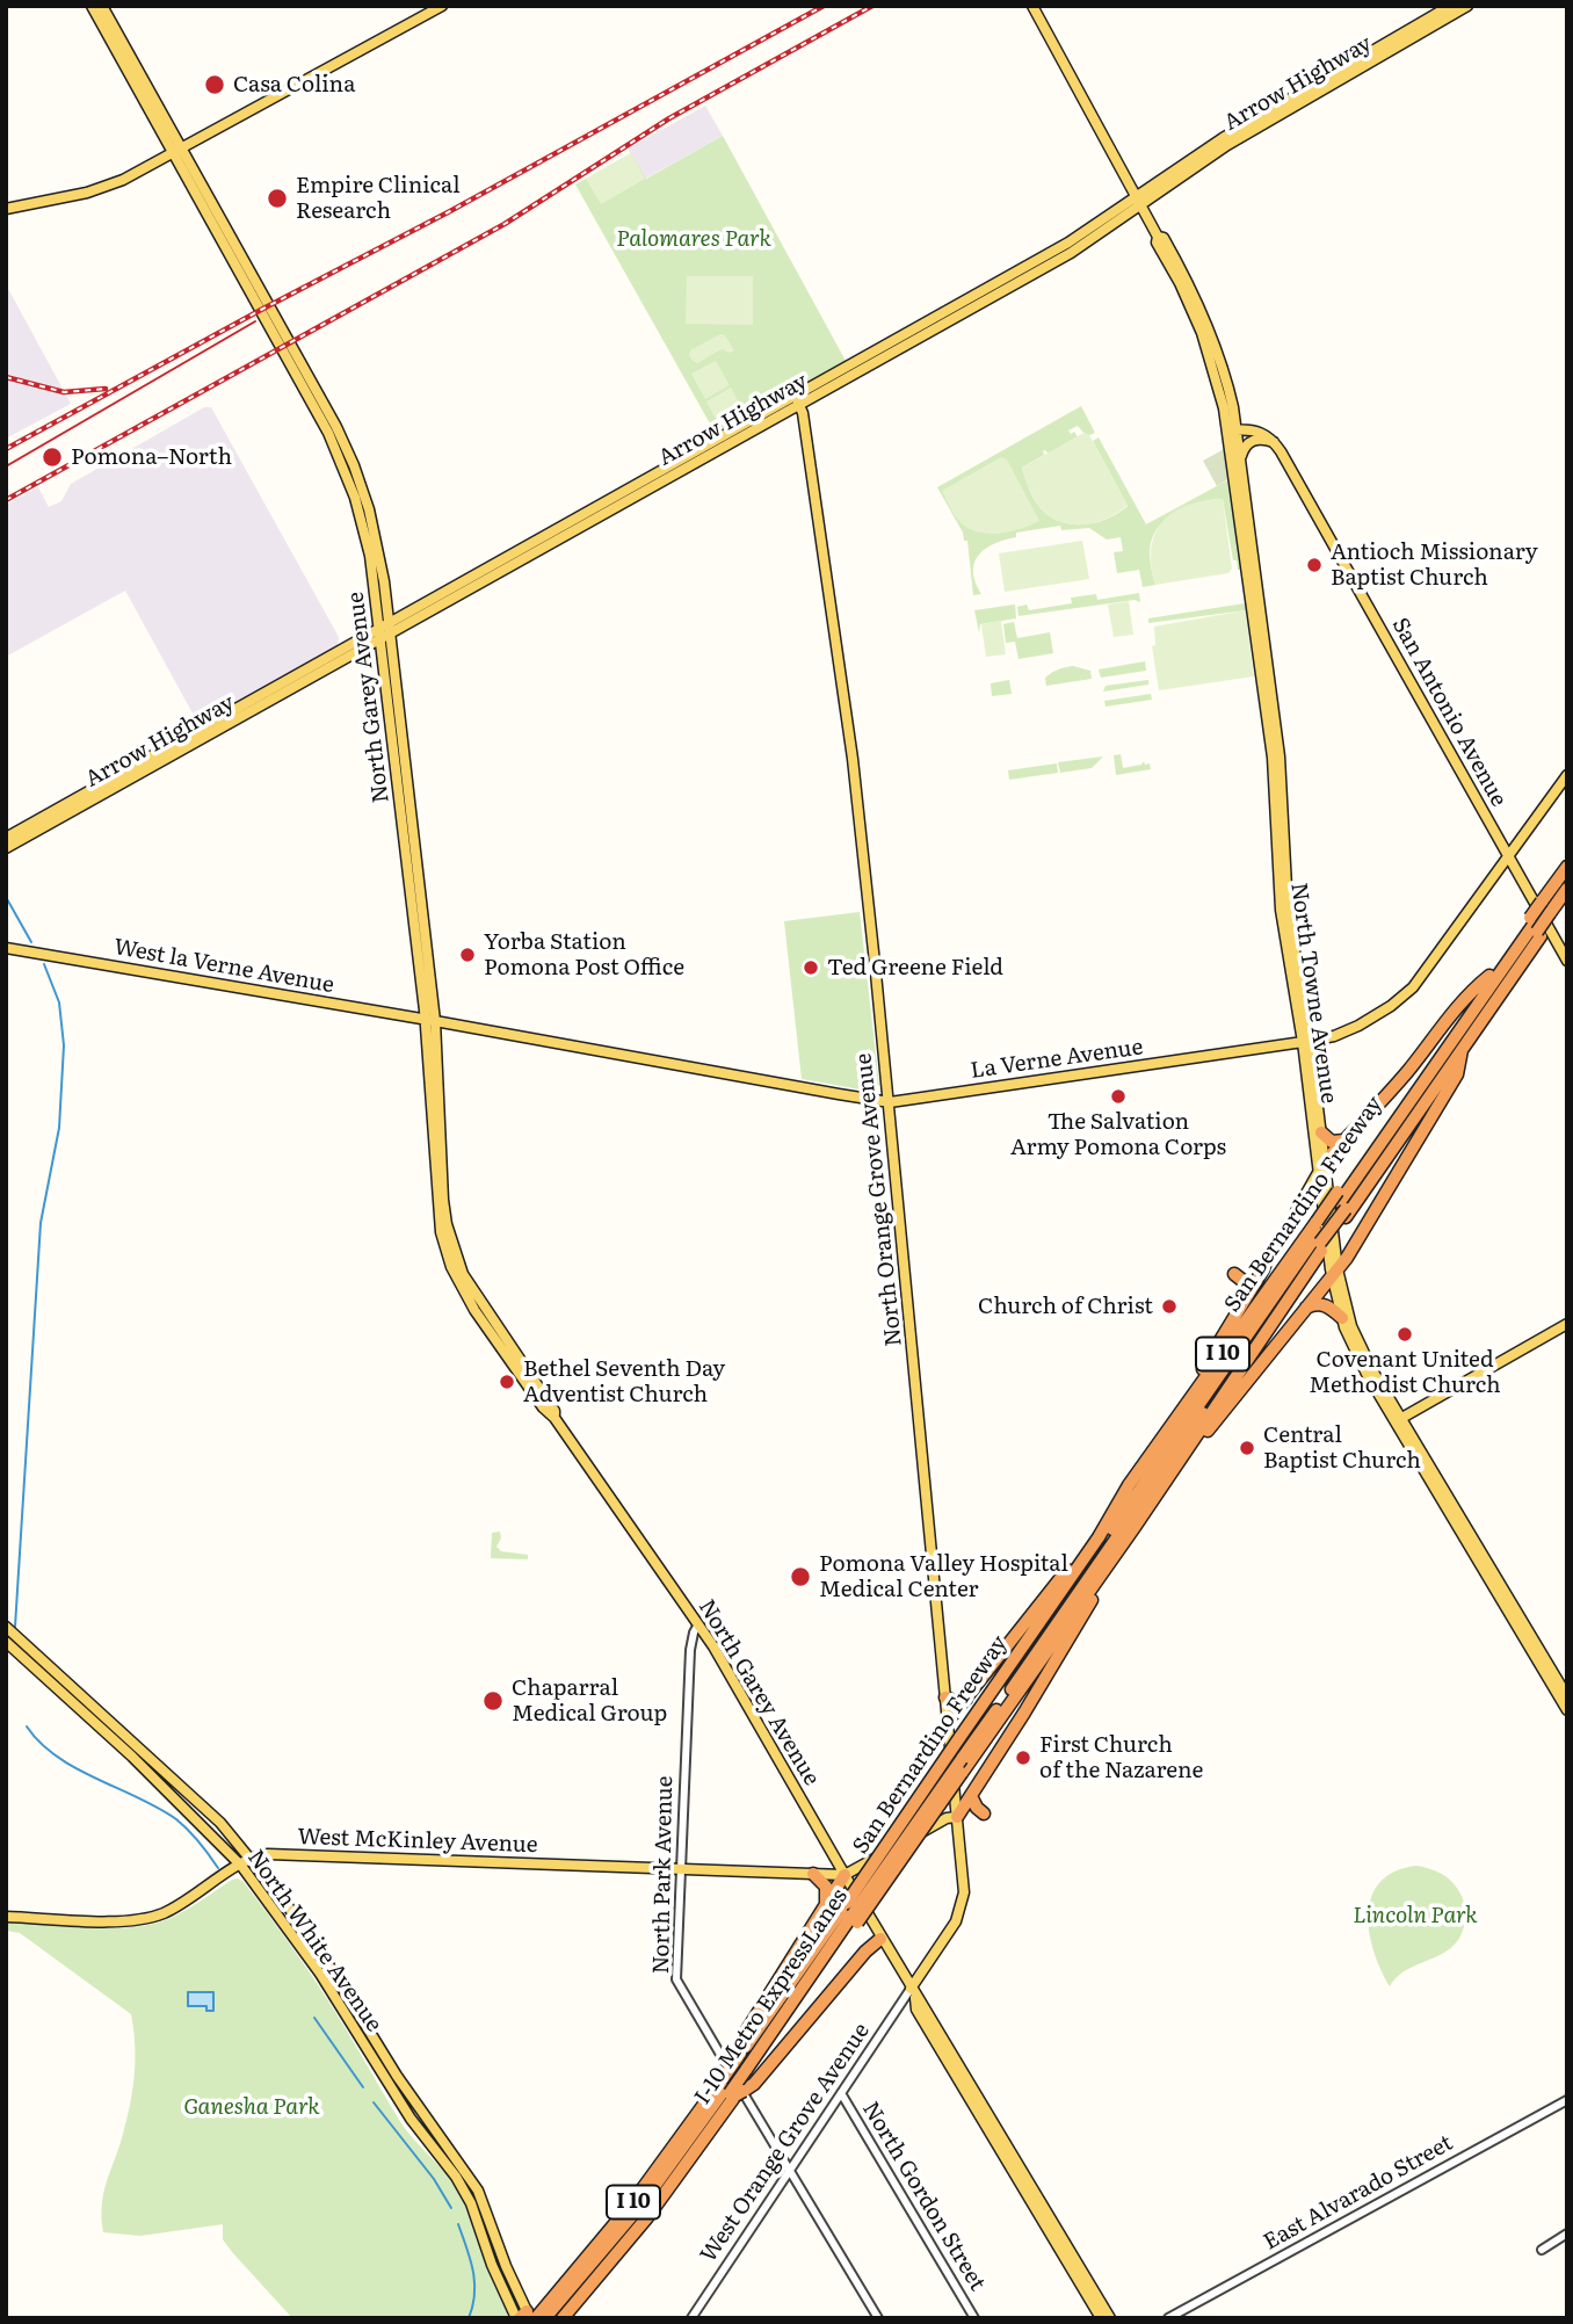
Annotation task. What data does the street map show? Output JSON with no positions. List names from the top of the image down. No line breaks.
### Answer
{"streets":{"highway":["San Bernardino Freeway","I 10","I-10 Metro ExpressLanes"],"main road":["Arrow Highway","North Garey Avenue","San Antonio Avenue","West la Verne Avenue","North Towne Avenue","La Verne Avenue","North Orange Grove Avenue","West McKinley Avenue","North White Avenue"],"street":["North Park Avenue","West Orange Grove Avenue","East Alvarado Street","North Gordon Street"]},"crossings":[["Arrow Highway","North Garey Avenue"],["Arrow Highway","North Towne Avenue"],["Arrow Highway","North Orange Grove Avenue"],["North Garey Avenue","West la Verne Avenue"],["North Garey Avenue","La Verne Avenue"],["North Garey Avenue","North Orange Grove Avenue"],["North Garey Avenue","West McKinley Avenue"],["North Garey Avenue","North Park Avenue"],["North Garey Avenue","West Orange Grove Avenue"],["San Antonio Avenue","La Verne Avenue"],["West la Verne Avenue","La Verne Avenue"],["North Towne Avenue","La Verne Avenue"],["North Towne Avenue","San Bernardino Freeway"],["La Verne Avenue","North Orange Grove Avenue"],["North Orange Grove Avenue","West Orange Grove Avenue"],["San Bernardino Freeway","North White Avenue"],["San Bernardino Freeway","I-10 Metro ExpressLanes"],["West McKinley Avenue","North Park Avenue"],["West McKinley Avenue","North White Avenue"],["North Park Avenue","West Orange Grove Avenue"],["West Orange Grove Avenue","North Gordon Street"]],"parks":["Palomares Park","Lincoln Park","Ganesha Park"],"places":["Casa Colina","Empire Clinical Research","Pomona–North","Antioch Missionary Baptist Church","Yorba Station Pomona Post Office","Ted Greene Field","The Salvation Army Pomona Corps","Church of Christ","Covenant United Methodist Church","Bethel Seventh Day Adventist Church","Central Baptist Church","Pomona Valley Hospital Medical Center","Chaparral Medical Group","First Church of the Nazarene"]}
